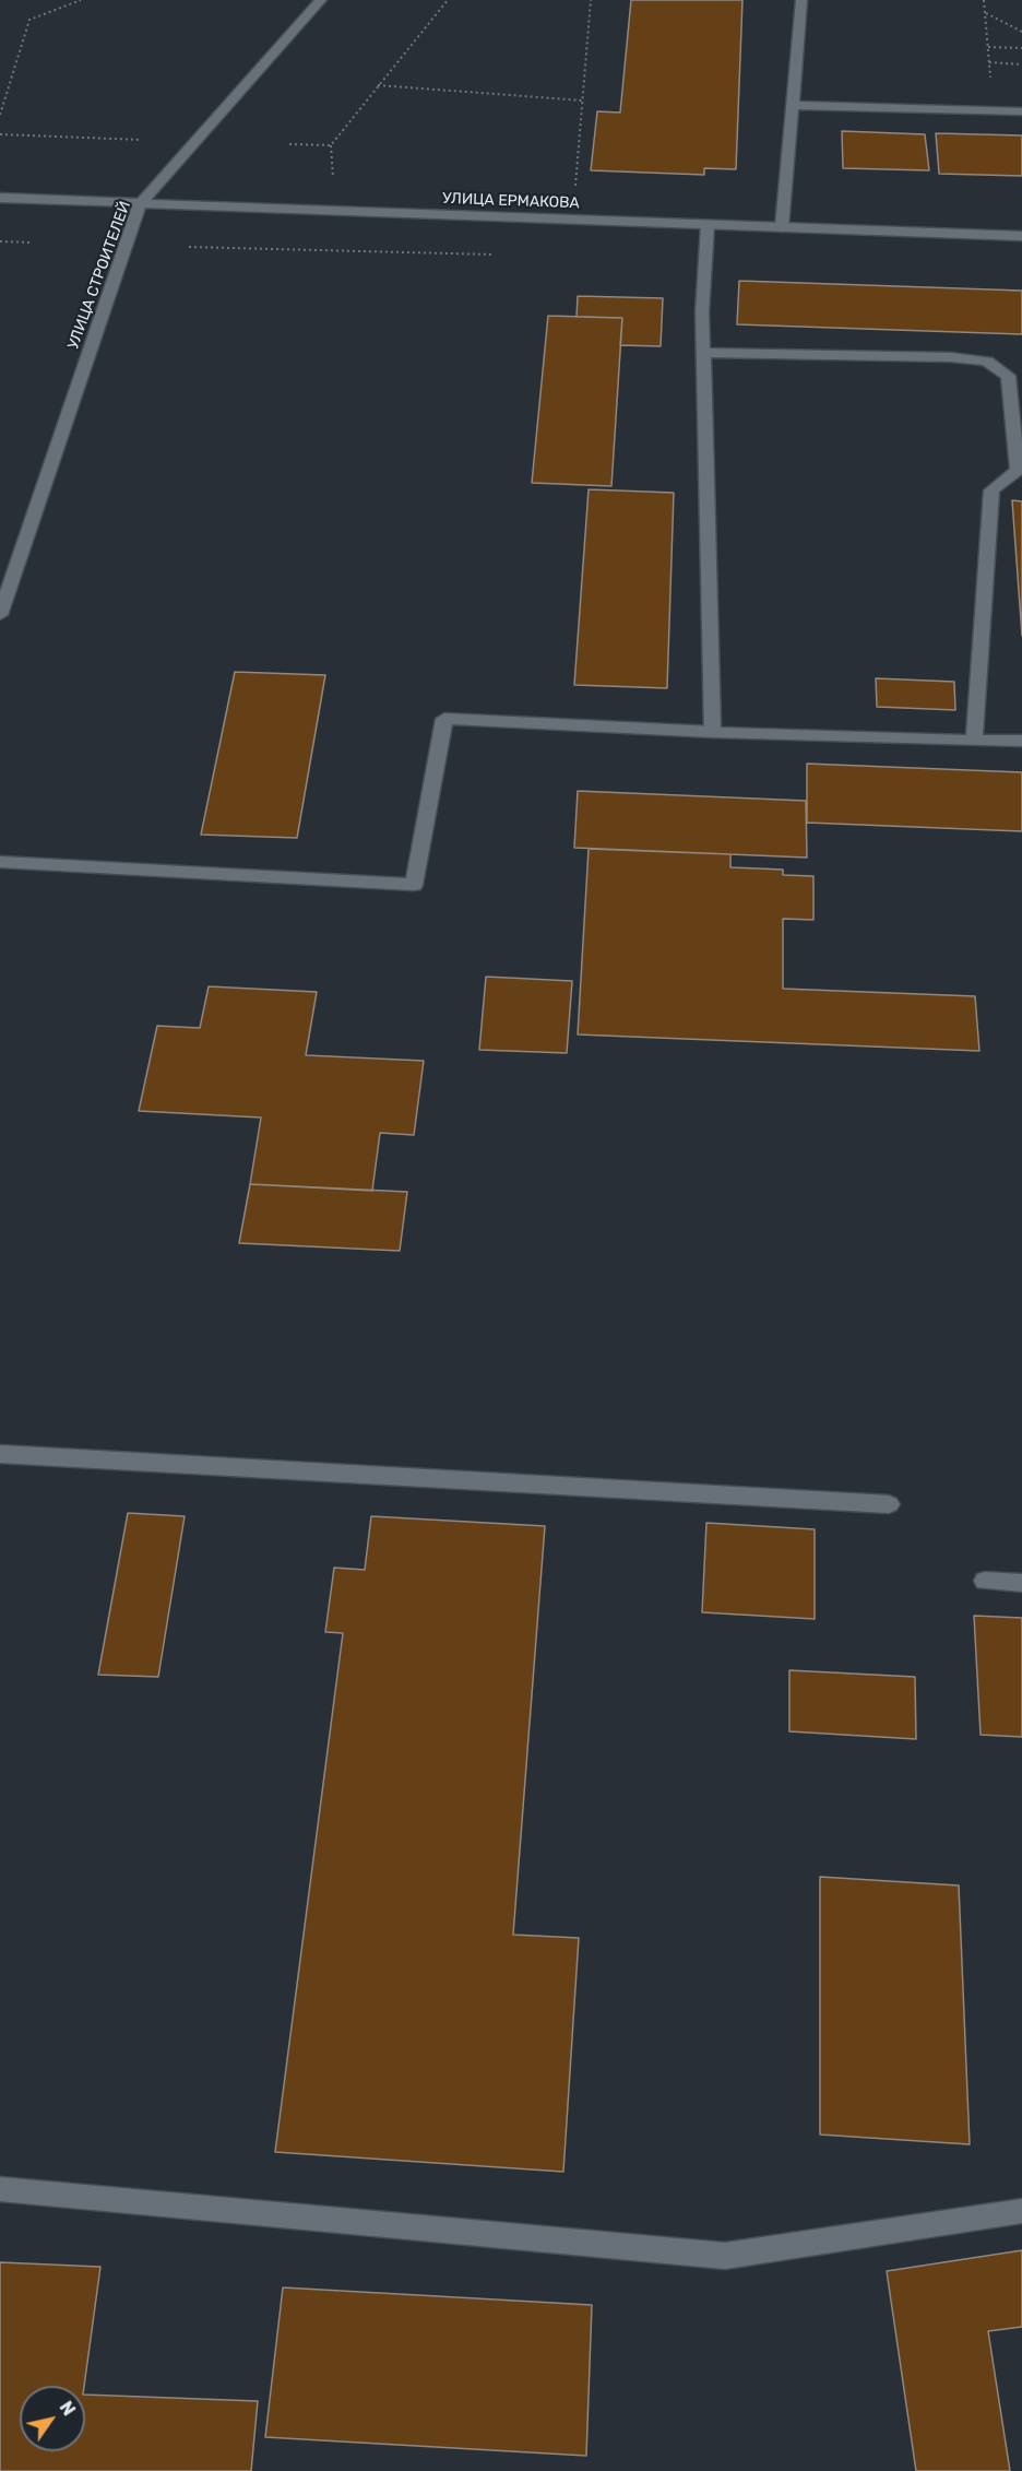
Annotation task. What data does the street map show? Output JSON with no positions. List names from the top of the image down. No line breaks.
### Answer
{"streets":{"street":["УЛИЦА ЕРМАКОВА","УЛИЦА СТРОИТЕЛЕЙ"]},"crossings":[["УЛИЦА ЕРМАКОВА","УЛИЦА СТРОИТЕЛЕЙ"]],"north":"top right"}
